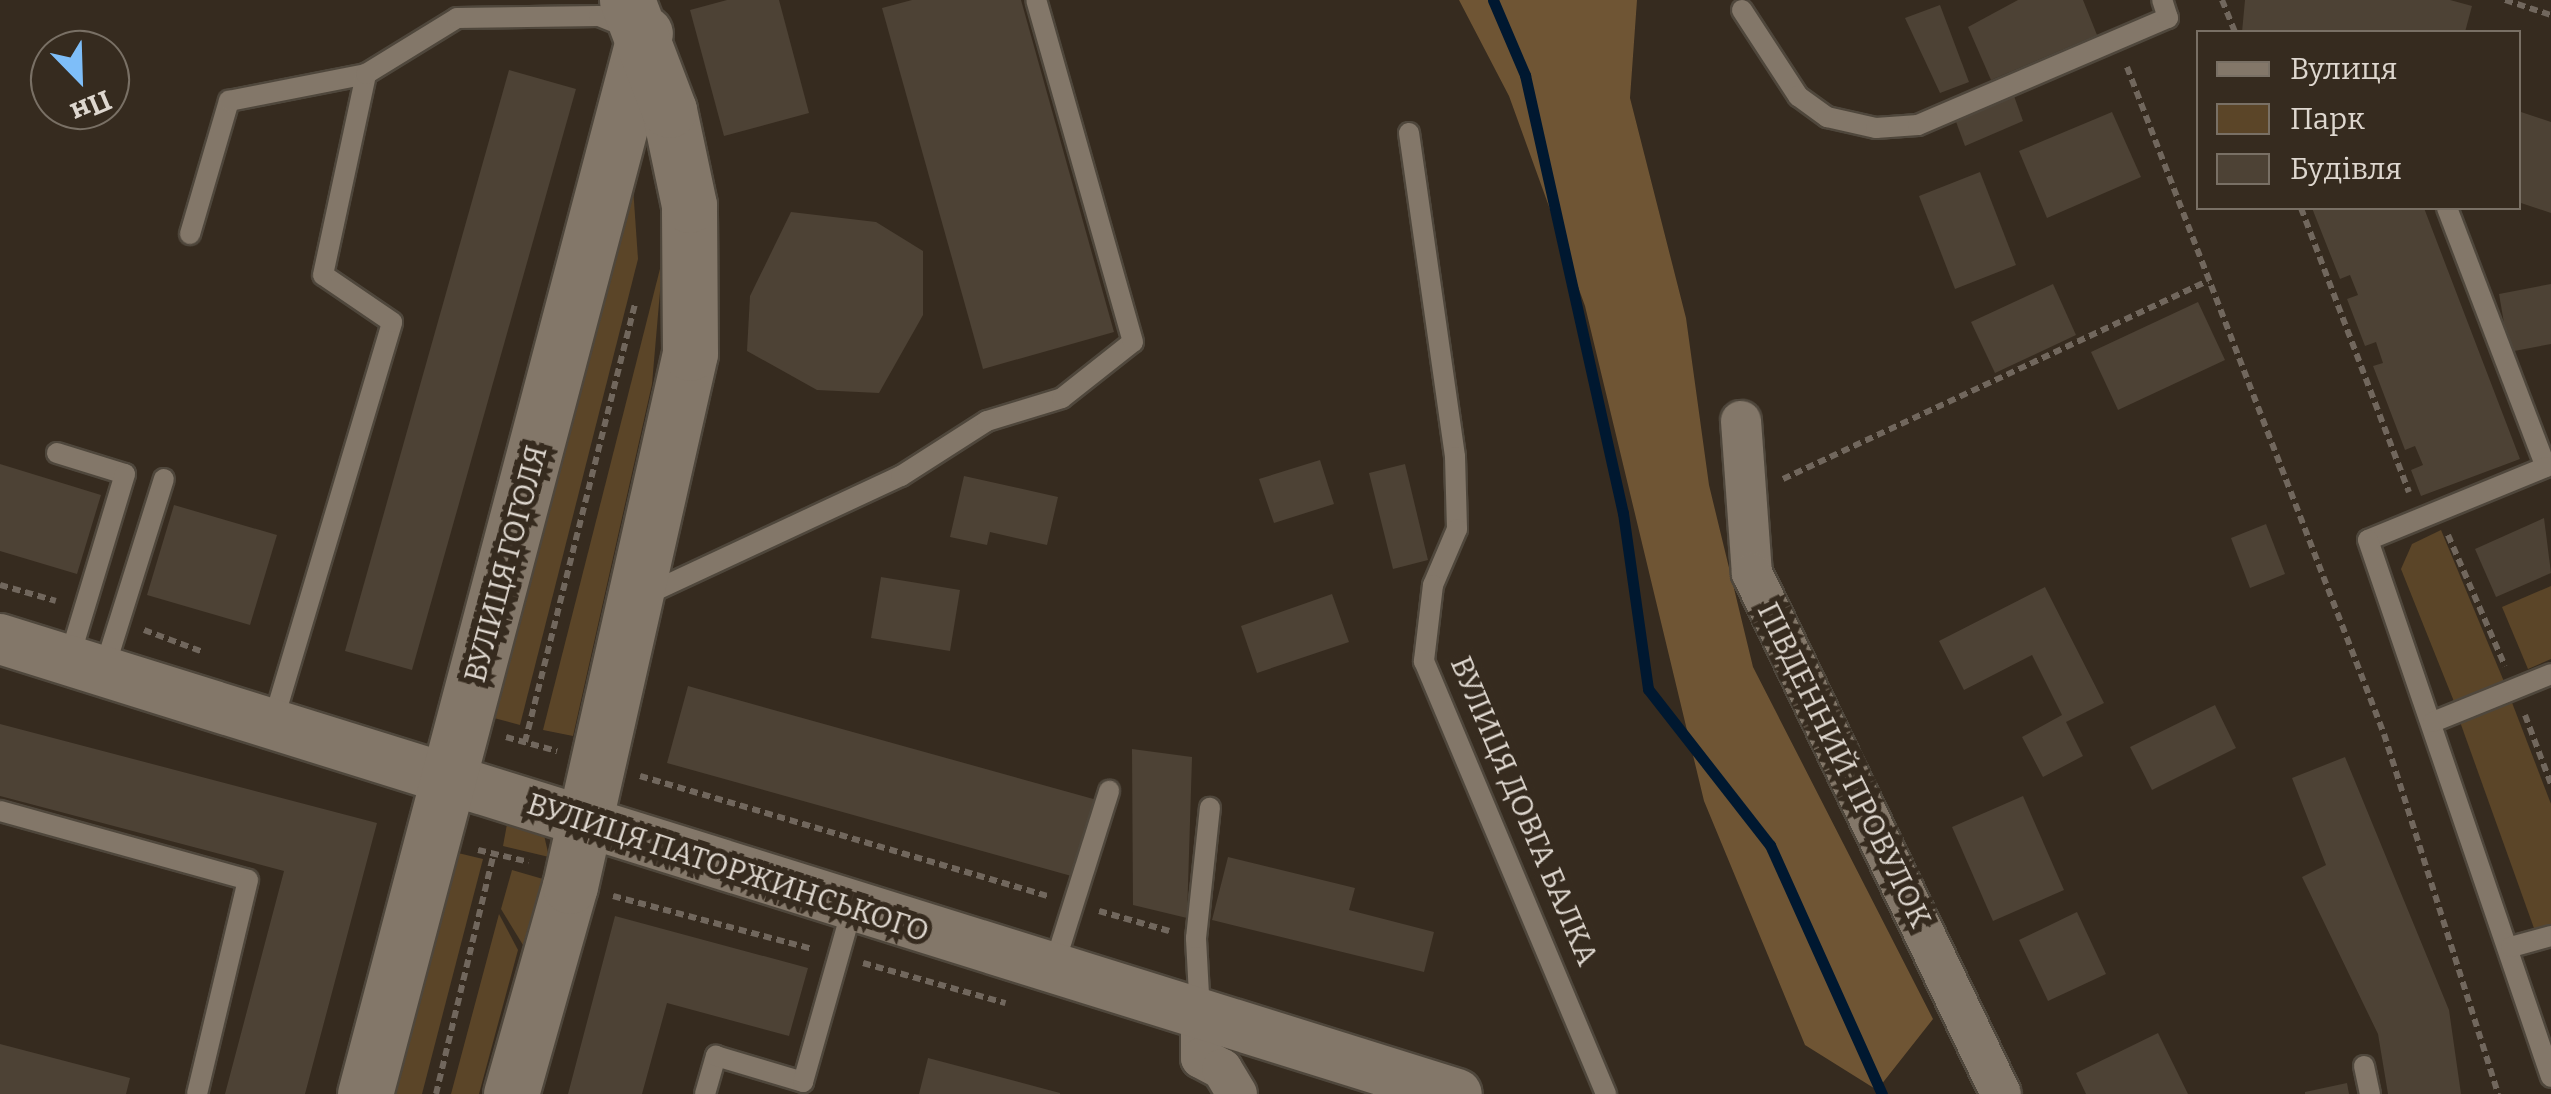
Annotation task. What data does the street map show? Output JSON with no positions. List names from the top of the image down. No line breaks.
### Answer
{"streets":{"main road":["ВУЛИЦЯ ГОГОЛЯ"],"street":["ПІВДЕННИЙ ПРОВУЛОК","ВУЛИЦЯ ПАТОРЖИНСЬКОГО"],"lane":["ВУЛИЦЯ ДОВГА БАЛКА"]},"crossings":[["ВУЛИЦЯ ГОГОЛЯ","ВУЛИЦЯ ПАТОРЖИНСЬКОГО"]],"legend":["Вулиця","Парк","Будівля"],"north":"bottom right"}
